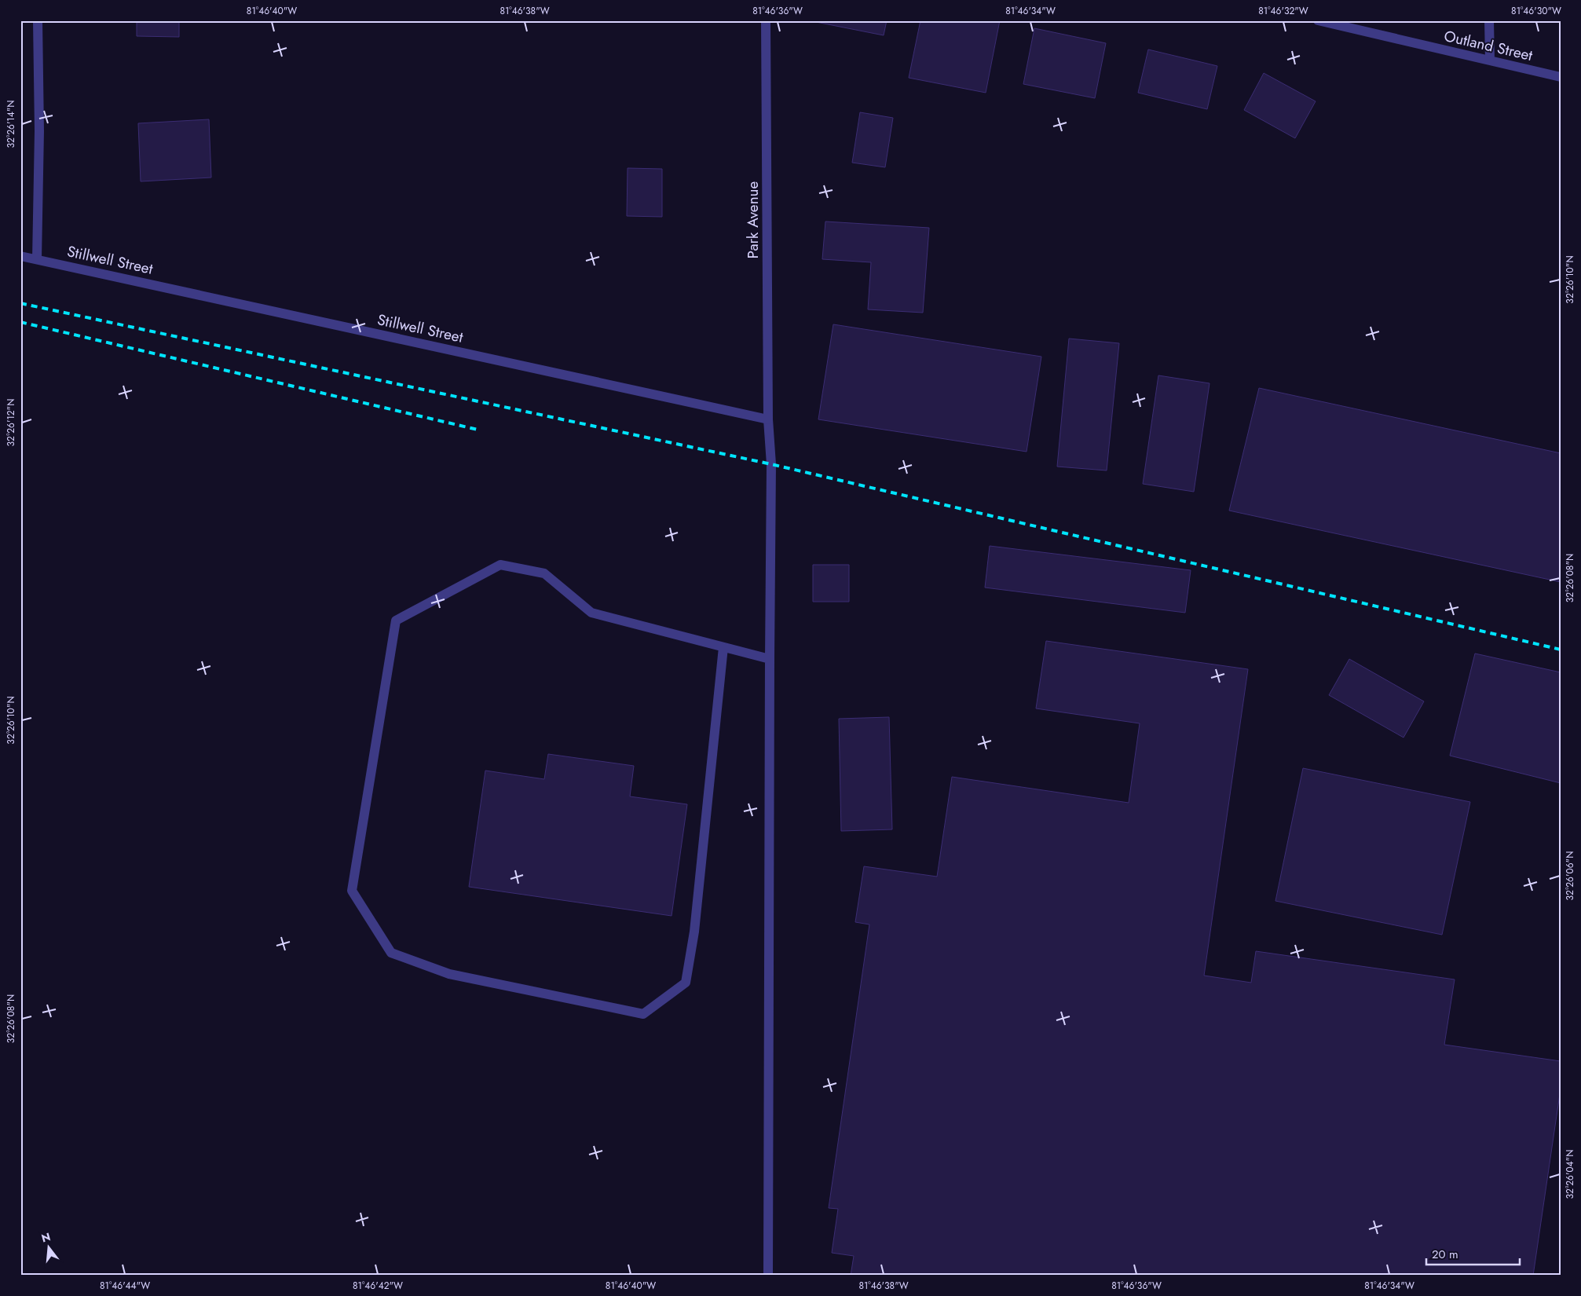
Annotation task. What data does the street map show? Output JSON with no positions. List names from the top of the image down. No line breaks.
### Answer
{"streets":{"street":["Outland Street","Park Avenue","Stillwell Street"]},"crossings":[["Park Avenue","Stillwell Street"]],"scale_bar":"20 m","north":"top","coordinates":["81°46'40\"W","81°46'38\"W","81°46'36\"W","81°46'34\"W","81°46'32\"W","81°46'30\"W","32°26'14\"N","32°26'10\"N","32°26'12\"N","32°26'08\"N","32°26'06\"N","32°26'04\"N","81°46'44\"W","81°46'42\"W"]}
